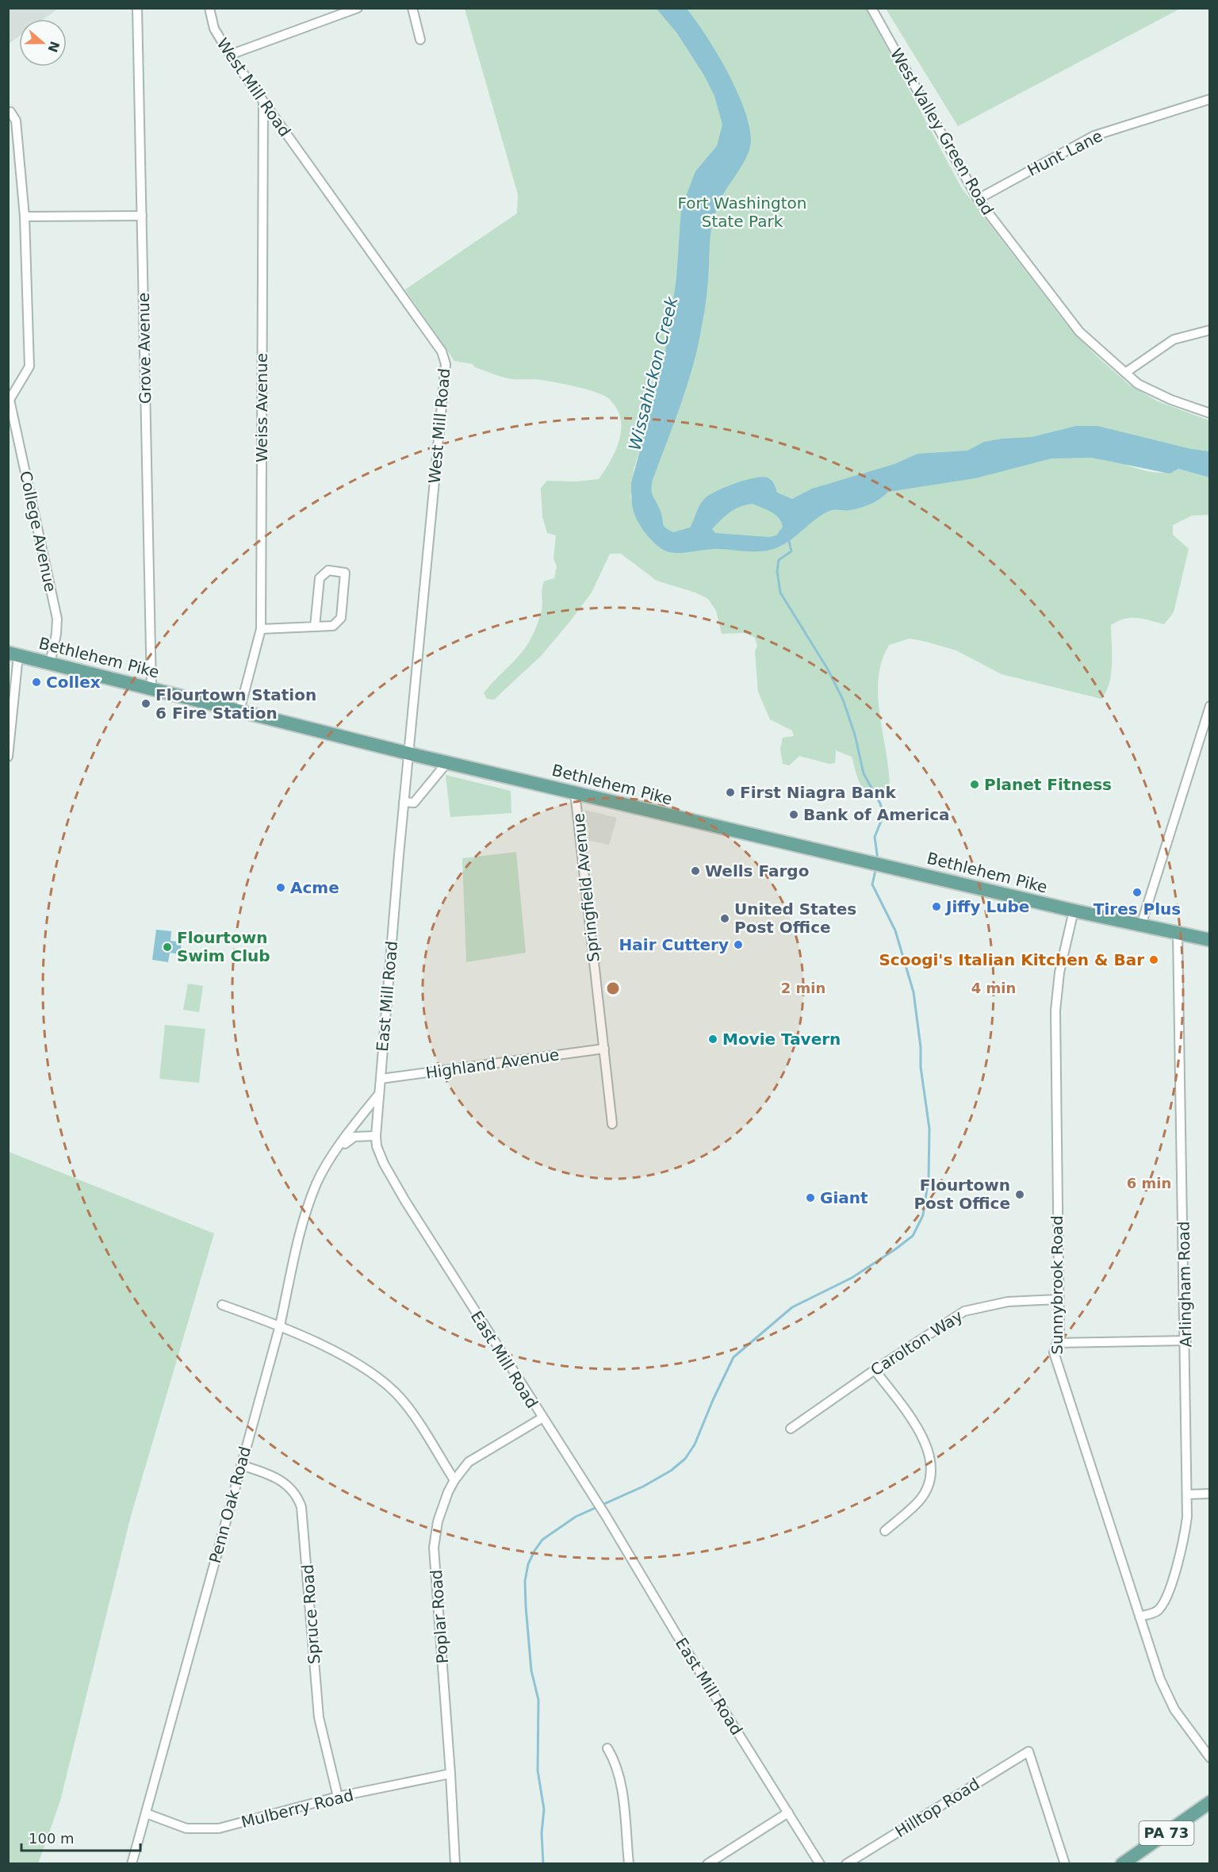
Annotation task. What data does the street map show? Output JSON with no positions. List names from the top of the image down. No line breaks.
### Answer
{"streets":{"main road":["Bethlehem Pike","PA 73"],"street":["West Mill Road","West Valley Green Road","Hunt Lane","Grove Avenue","Weiss Avenue","College Avenue","Springfield Avenue","East Mill Road","Highland Avenue","Arlingham Road","Sunnybrook Road","Carolton Way","Penn Oak Road","Spruce Road","Poplar Road","Hilltop Road","Mulberry Road"]},"crossings":[["West Mill Road","Weiss Avenue"],["West Mill Road","Bethlehem Pike"],["West Mill Road","East Mill Road"],["West Valley Green Road","Hunt Lane"],["Grove Avenue","Bethlehem Pike"],["Weiss Avenue","Bethlehem Pike"],["College Avenue","Bethlehem Pike"],["Bethlehem Pike","Springfield Avenue"],["Bethlehem Pike","Arlingham Road"],["Bethlehem Pike","Sunnybrook Road"],["Springfield Avenue","Highland Avenue"],["East Mill Road","Highland Avenue"],["East Mill Road","Penn Oak Road"],["East Mill Road","Poplar Road"],["Arlingham Road","Sunnybrook Road"],["Sunnybrook Road","Carolton Way"],["Penn Oak Road","Spruce Road"],["Penn Oak Road","Mulberry Road"],["Spruce Road","Mulberry Road"],["Poplar Road","Mulberry Road"]],"water":["Wissahickon Creek"],"parks":["Fort Washington State Park"],"places":["Collex","Flourtown Station 6 Fire Station","Planet Fitness","First Niagra Bank","Bank of America","Wells Fargo","Acme","Tires Plus","Jiffy Lube","United States Post Office","Hair Cuttery","Flourtown Swim Club","Scoogi's Italian Kitchen & Bar","Movie Tavern","Flourtown Post Office","Giant"],"scale_bar":"100 m","north":"right","rings":["2 min","4 min","6 min"]}
